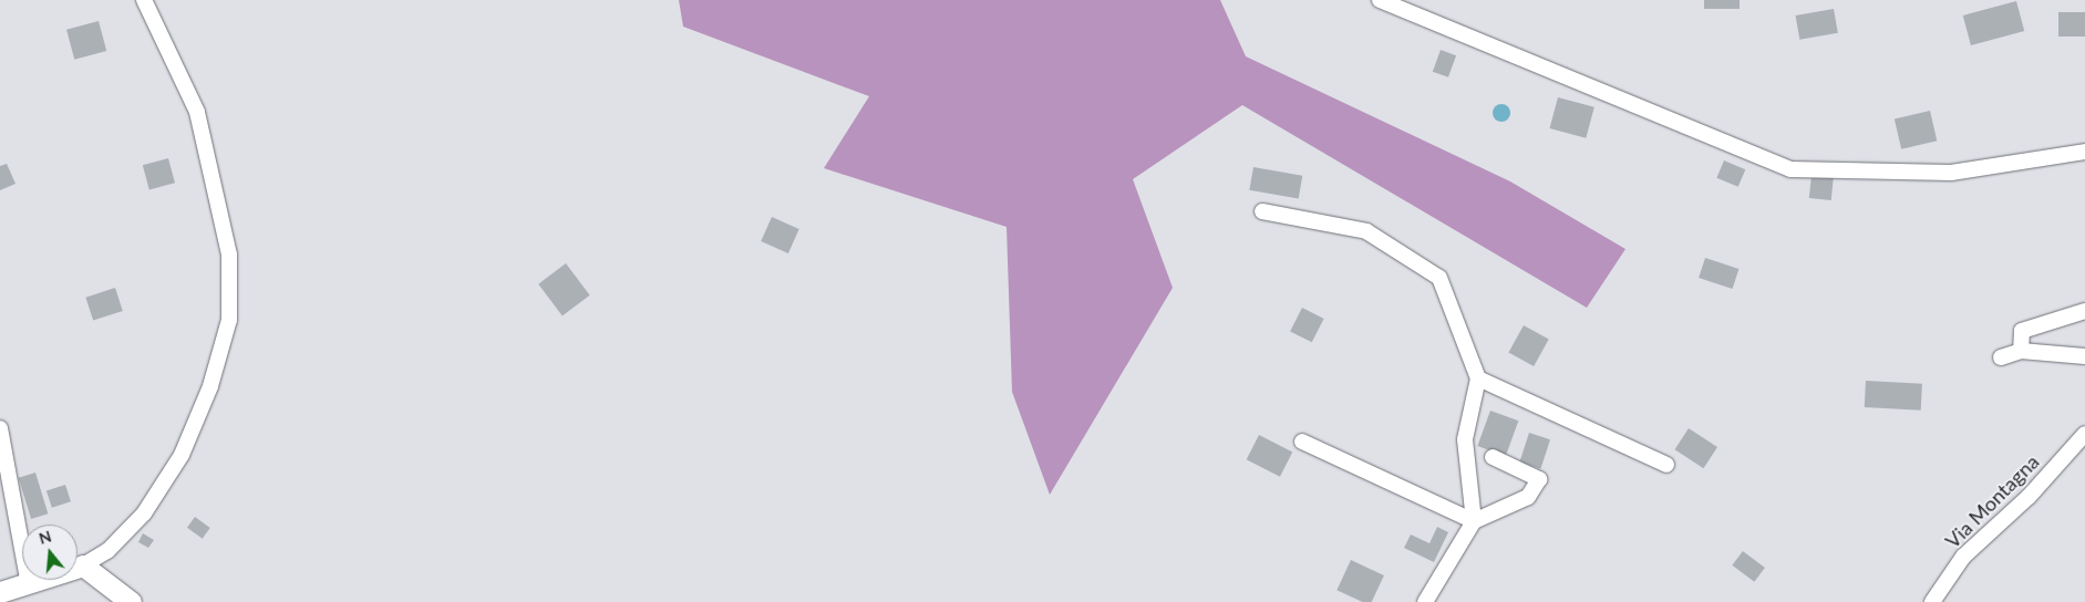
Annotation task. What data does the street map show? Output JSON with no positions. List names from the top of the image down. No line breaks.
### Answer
{"streets":{"street":["Via Montagna"]},"north":"top"}
